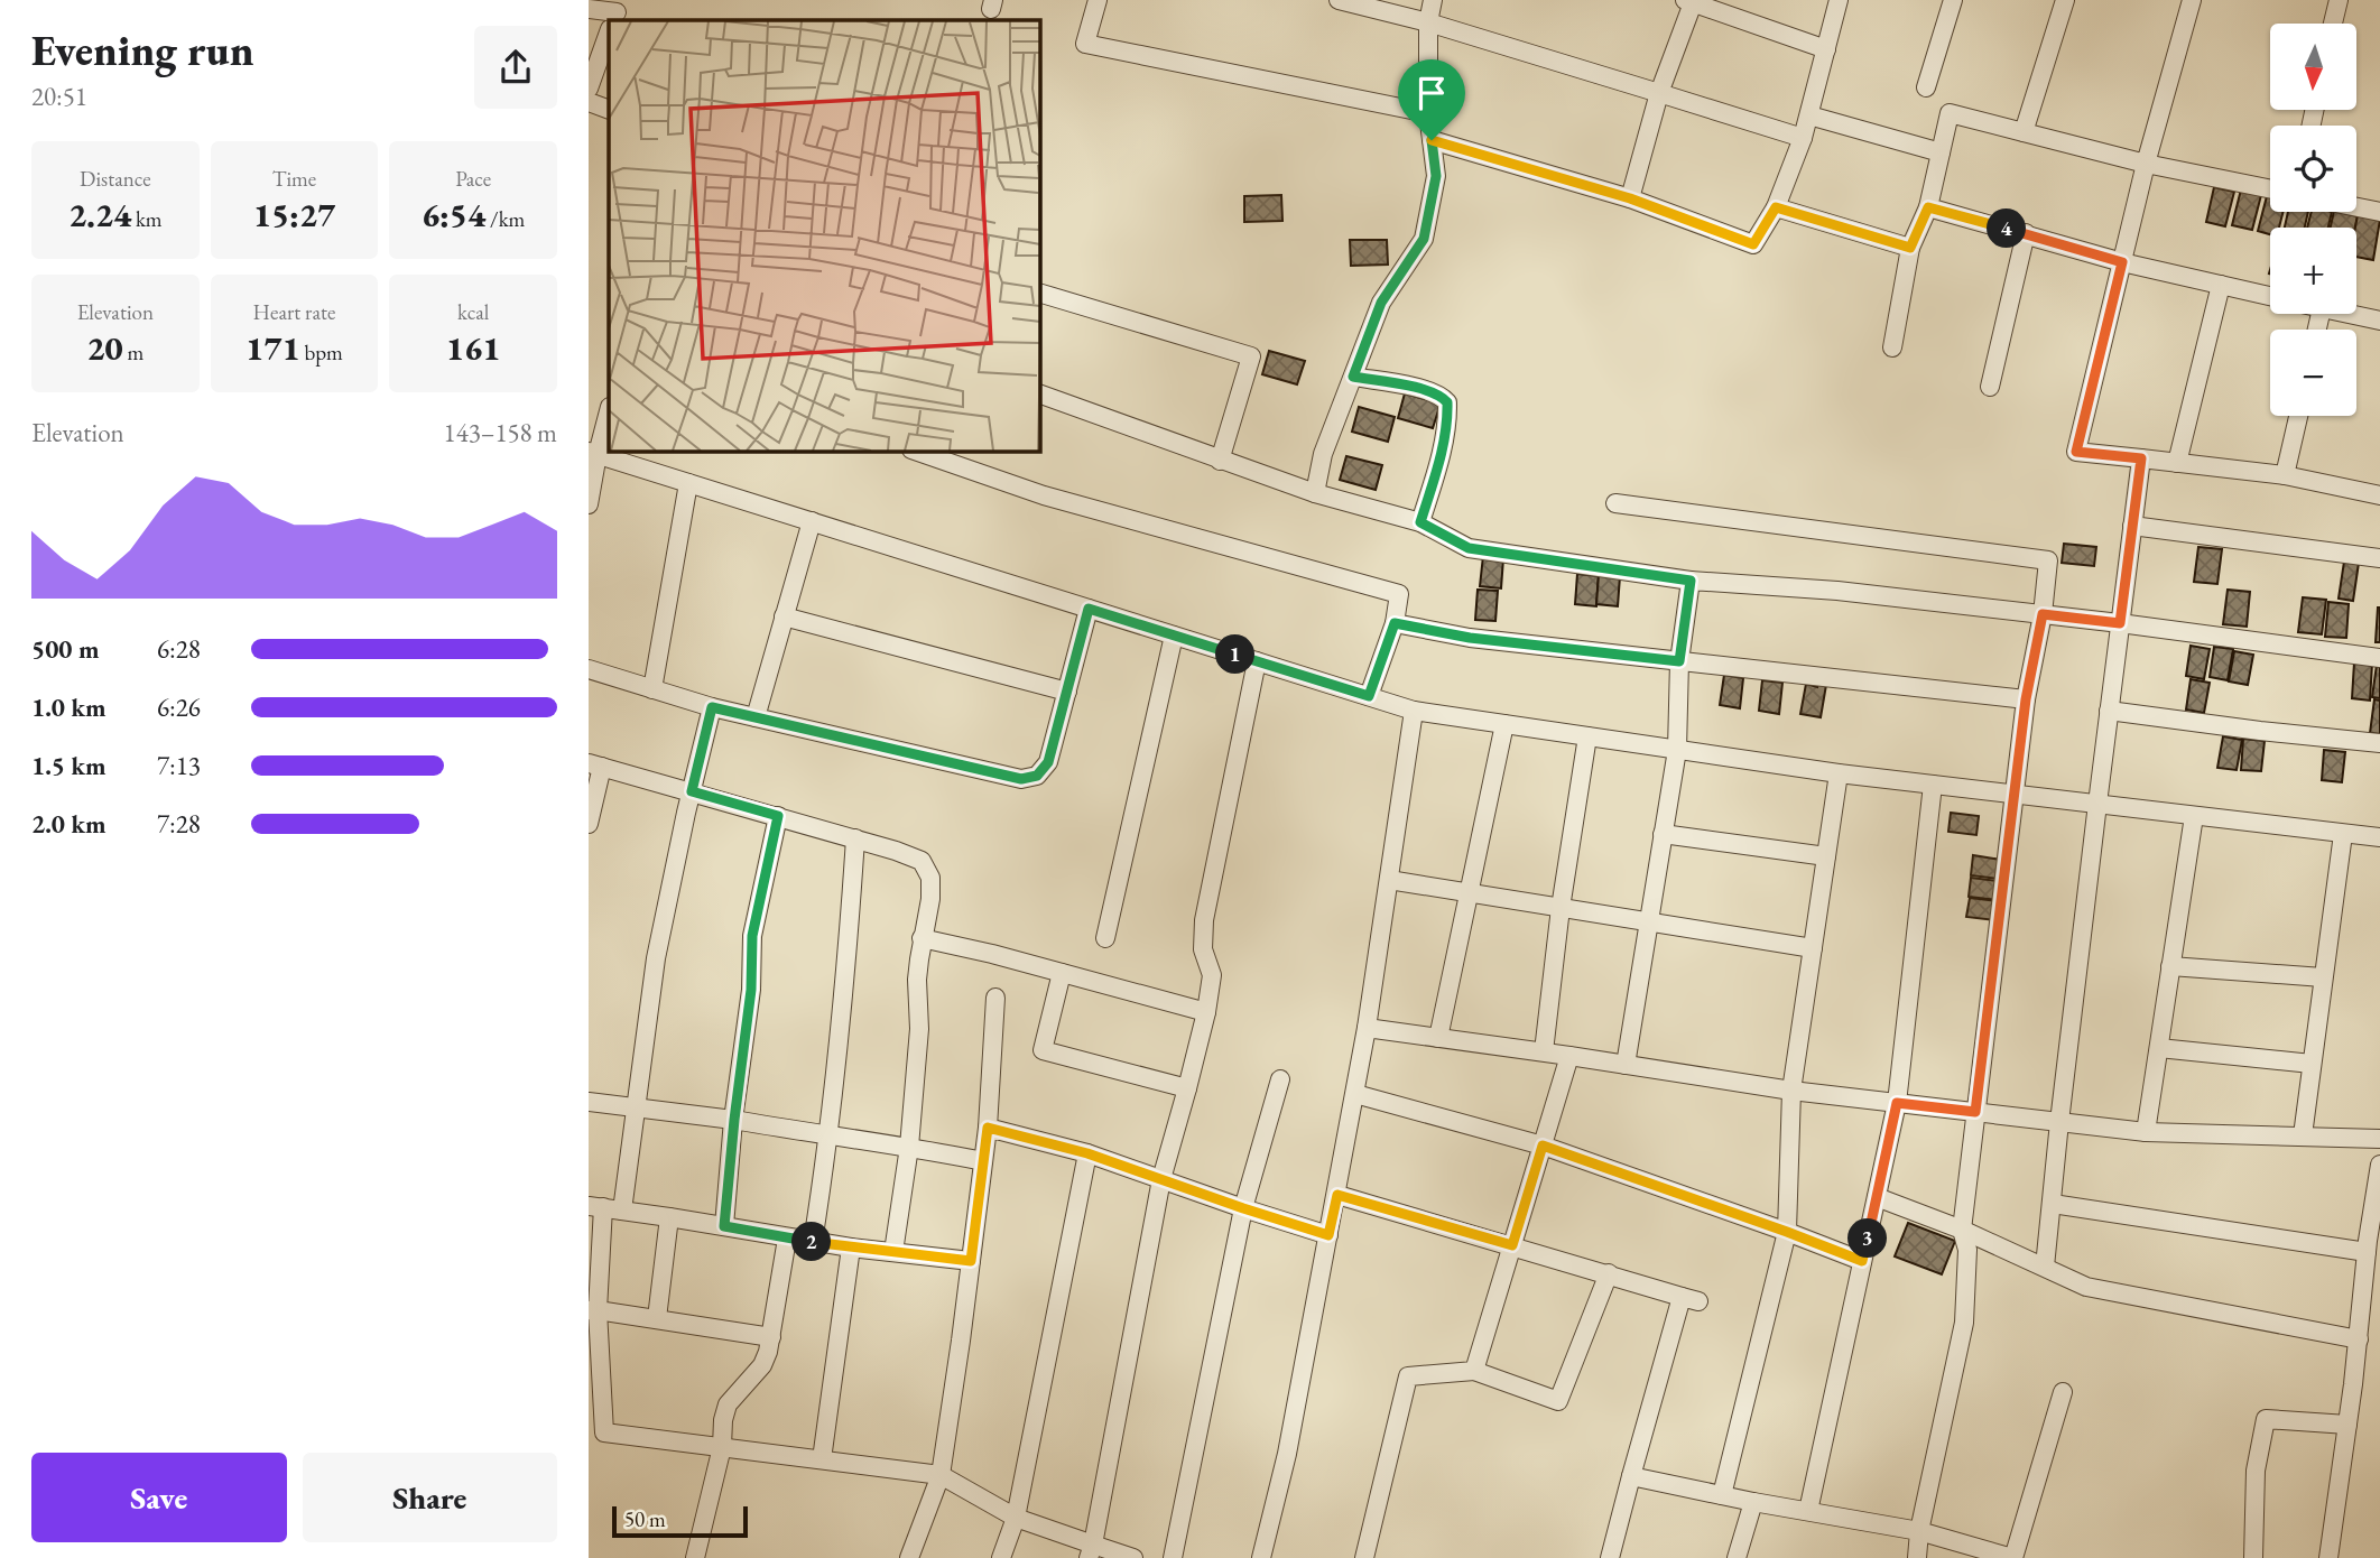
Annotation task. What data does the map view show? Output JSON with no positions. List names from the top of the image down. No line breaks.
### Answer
{"scale_bar":"50 m","north":"bottom","page":{"heading":["Evening run","20:51"],"map_buttons":["+","−"],"stats":[["Distance","2.24 km"],["Time","15:27"],["Pace","6:54 /km"],["Elevation","20 m"],["Heart rate","171 bpm"],["kcal","161"]],"pins":["4","1","3","2"],"chart":["Elevation","143–158 m"],"list":[{"name":"500 m","note":"6:28"},{"name":"1.0 km","note":"6:26"},{"name":"1.5 km","note":"7:13"},{"name":"2.0 km","note":"7:28"}],"buttons":["Save","Share"],"scale":"50 m"}}
